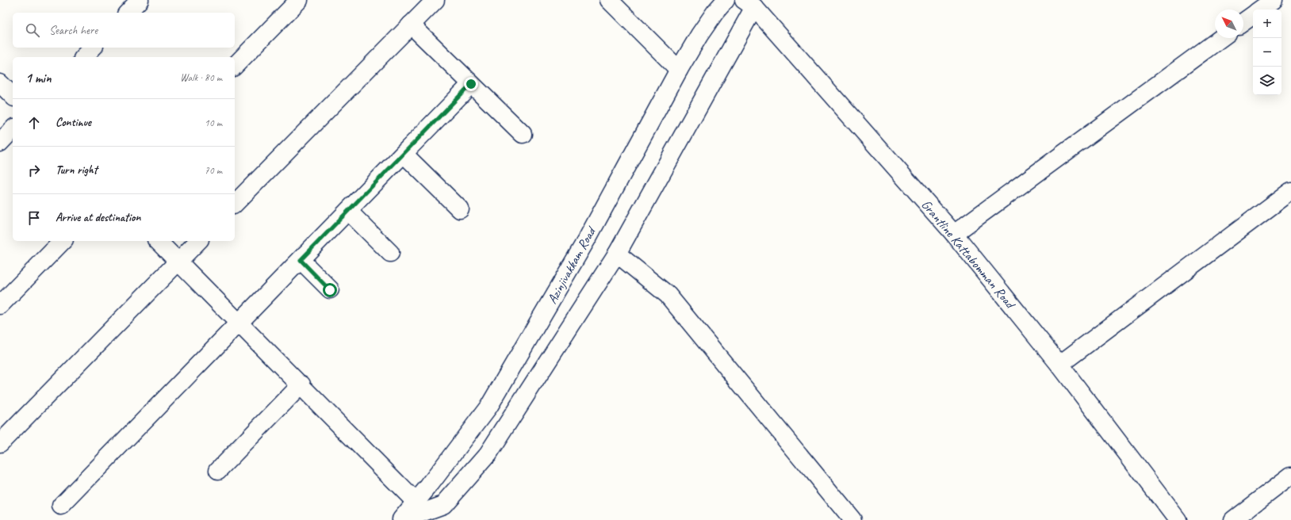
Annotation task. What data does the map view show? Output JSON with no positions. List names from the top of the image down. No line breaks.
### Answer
{"streets":{"street":["Grantline Kattabomman Road","Azinjivakkam Road"]},"north":"top left","page":{"map_buttons":["+","−"],"search":"Search here","heading":["1 min","Walk · 80 m"],"list":[["Continue","10 m"],["Turn right","70 m"],"Arrive at destination"]}}
